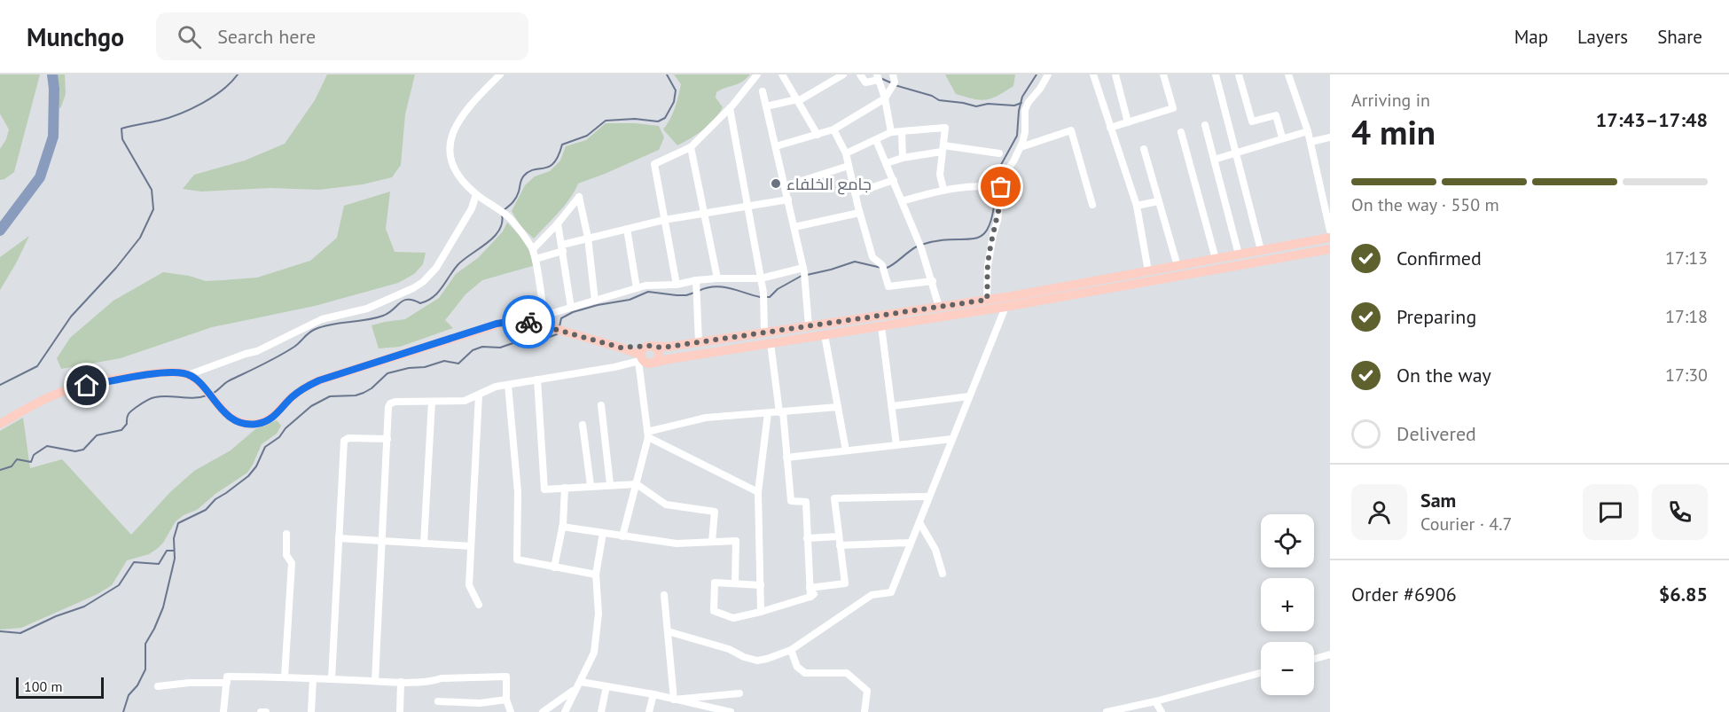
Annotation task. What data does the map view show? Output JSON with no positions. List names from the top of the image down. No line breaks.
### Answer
{"places":["جامع الخلفاء"],"scale_bar":"100 m","page":{"header":"Munchgo","search":"Search here","nav":["Map","Layers","Share"],"heading":["4 min","Arriving in","17:43–17:48"],"panel":["Sam","Courier · 4.7","Order #6906","$6.85"],"bar":"On the way · 550 m","list":[["Confirmed","17:13"],["Preparing","17:18"],["On the way","17:30"],"Delivered"],"map_buttons":["+","−"],"scale":"100 m"}}
